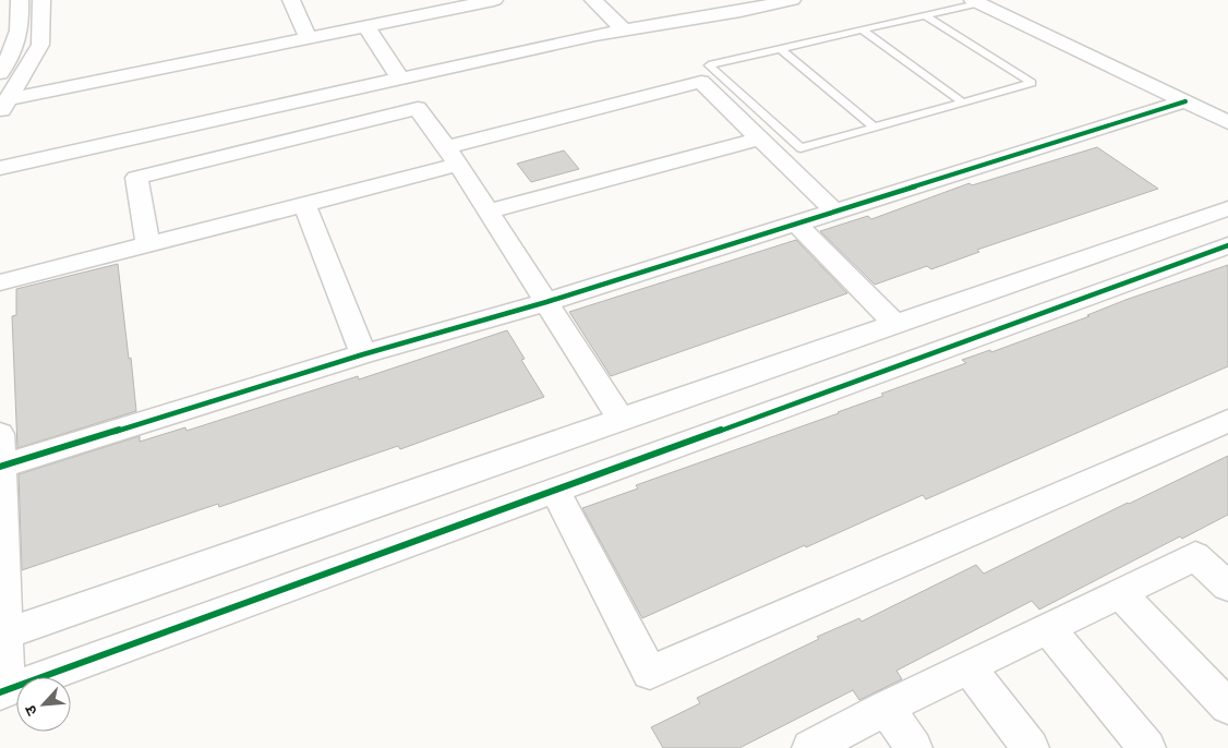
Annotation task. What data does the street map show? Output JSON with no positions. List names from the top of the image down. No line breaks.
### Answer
{"north":"bottom left"}
